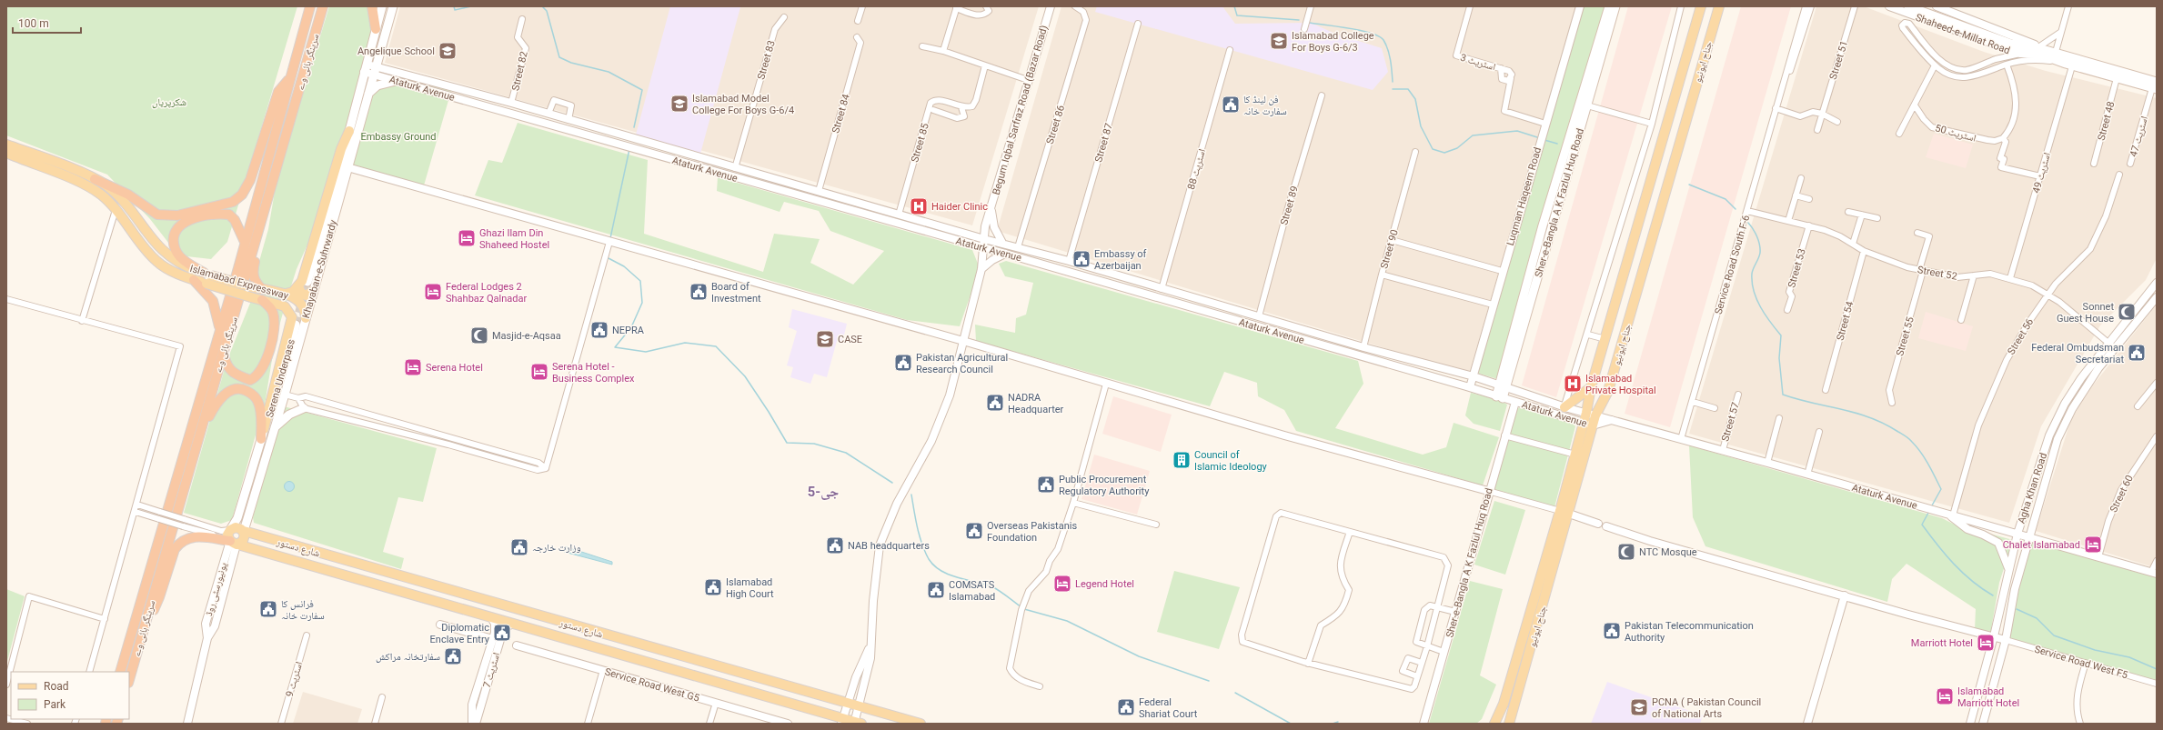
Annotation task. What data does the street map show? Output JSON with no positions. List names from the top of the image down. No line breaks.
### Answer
{"streets":{"highway":["سرینگر ہائی وے"],"main road":["Shaheed-e-Millat Road","جناح ایونیو","Sher-e-Bangla A K Fazlul Huq Road","Khayaban-e-Suhrwardy","Islamabad Expressway","شارع دستور"],"street":["Street 83","Street 51","اسٹریٹ 3","Street 82","Ataturk Avenue","Begum Iqbal Sarfraz Road (Bazar Road)","Street 84","Street 48","Street 86","اسٹریٹ 50","اسٹریٹ 47","Street 85","Street 87","اسٹریٹ 88","اسٹریٹ 49","Luqman Haqeem Road","Street 89","Street 90","Service Road South F-6","Street 53","Street 52","Street 54","Street 55","Street 56","Street 57","Agha Khan Road","Street 60","یونیورسٹی روڈ","Service Road West F5","اسٹریٹ 7","اسٹریٹ 9","Service Road West G5"]},"crossings":[["Shaheed-e-Millat Road","Street 48"],["Shaheed-e-Millat Road","اسٹریٹ 47"],["Shaheed-e-Millat Road","اسٹریٹ 49"],["Street 83","Ataturk Avenue"],["جناح ایونیو","Ataturk Avenue"],["Street 82","Ataturk Avenue"],["Ataturk Avenue","Begum Iqbal Sarfraz Road (Bazar Road)"],["Ataturk Avenue","Street 84"],["Ataturk Avenue","Street 86"],["Ataturk Avenue","Street 85"],["Ataturk Avenue","Street 87"],["Ataturk Avenue","اسٹریٹ 88"],["Ataturk Avenue","Luqman Haqeem Road"],["Ataturk Avenue","Sher-e-Bangla A K Fazlul Huq Road"],["Ataturk Avenue","Street 89"],["Ataturk Avenue","Street 90"],["Ataturk Avenue","Service Road South F-6"],["Ataturk Avenue","Khayaban-e-Suhrwardy"],["Ataturk Avenue","Street 56"],["Ataturk Avenue","Street 57"],["Ataturk Avenue","Agha Khan Road"],["Ataturk Avenue","Street 60"],["Begum Iqbal Sarfraz Road (Bazar Road)","شارع دستور"],["اسٹریٹ 49","Street 52"],["Service Road South F-6","Street 52"],["Street 53","Street 52"],["Khayaban-e-Suhrwardy","Islamabad Expressway"],["Khayaban-e-Suhrwardy","شارع دستور"],["Khayaban-e-Suhrwardy","یونیورسٹی روڈ"],["Street 52","Street 54"],["Street 52","Street 55"],["Street 52","Street 56"],["Street 52","Agha Khan Road"],["Agha Khan Road","Service Road West F5"],["شارع دستور","یونیورسٹی روڈ"],["شارع دستور","اسٹریٹ 7"]],"districts":["جی-5"],"parks":["شکرپریاں","Embassy Ground"],"places":{"school or university":["Islamabad College For Boys G-6/3","Angelique School","Islamabad Model College For Boys G-6/4","CASE","PCNA ( Pakistan Council of National Arts"],"public building":["فن لینڈ کا سفارت خانہ","Embassy of Azerbaijan","Board of Investment","NEPRA","Federal Ombudsman Secretariat","Pakistan Agricultural Research Council","NADRA Headquarter","Public Procurement Regulatory Authority","Overseas Pakistanis Foundation","NAB headquarters","وزارت خارجہ","Islamabad High Court","COMSATS Islamabad","فرانس کا سفارت خانہ","Pakistan Telecommunication Authority","Diplomatic Enclave Entry","سفارتخانہ مراکش","Federal Shariat Court"],"hospital":["Haider Clinic","Islamabad Private Hospital"],"hotel":["Ghazi Ilam Din Shaheed Hostel","Federal Lodges 2 Shahbaz Qalnadar","Serena Hotel","Serena Hotel - Business Complex","Chalet Islamabad","Legend Hotel","Marriott Hotel","Islamabad Marriott Hotel"],"mosque":["Sonnet Guest House","Masjid-e-Aqsaa","NTC Mosque"],"building":["Council of Islamic Ideology"]},"legend":["Road","Park"],"scale_bar":"100 m"}
